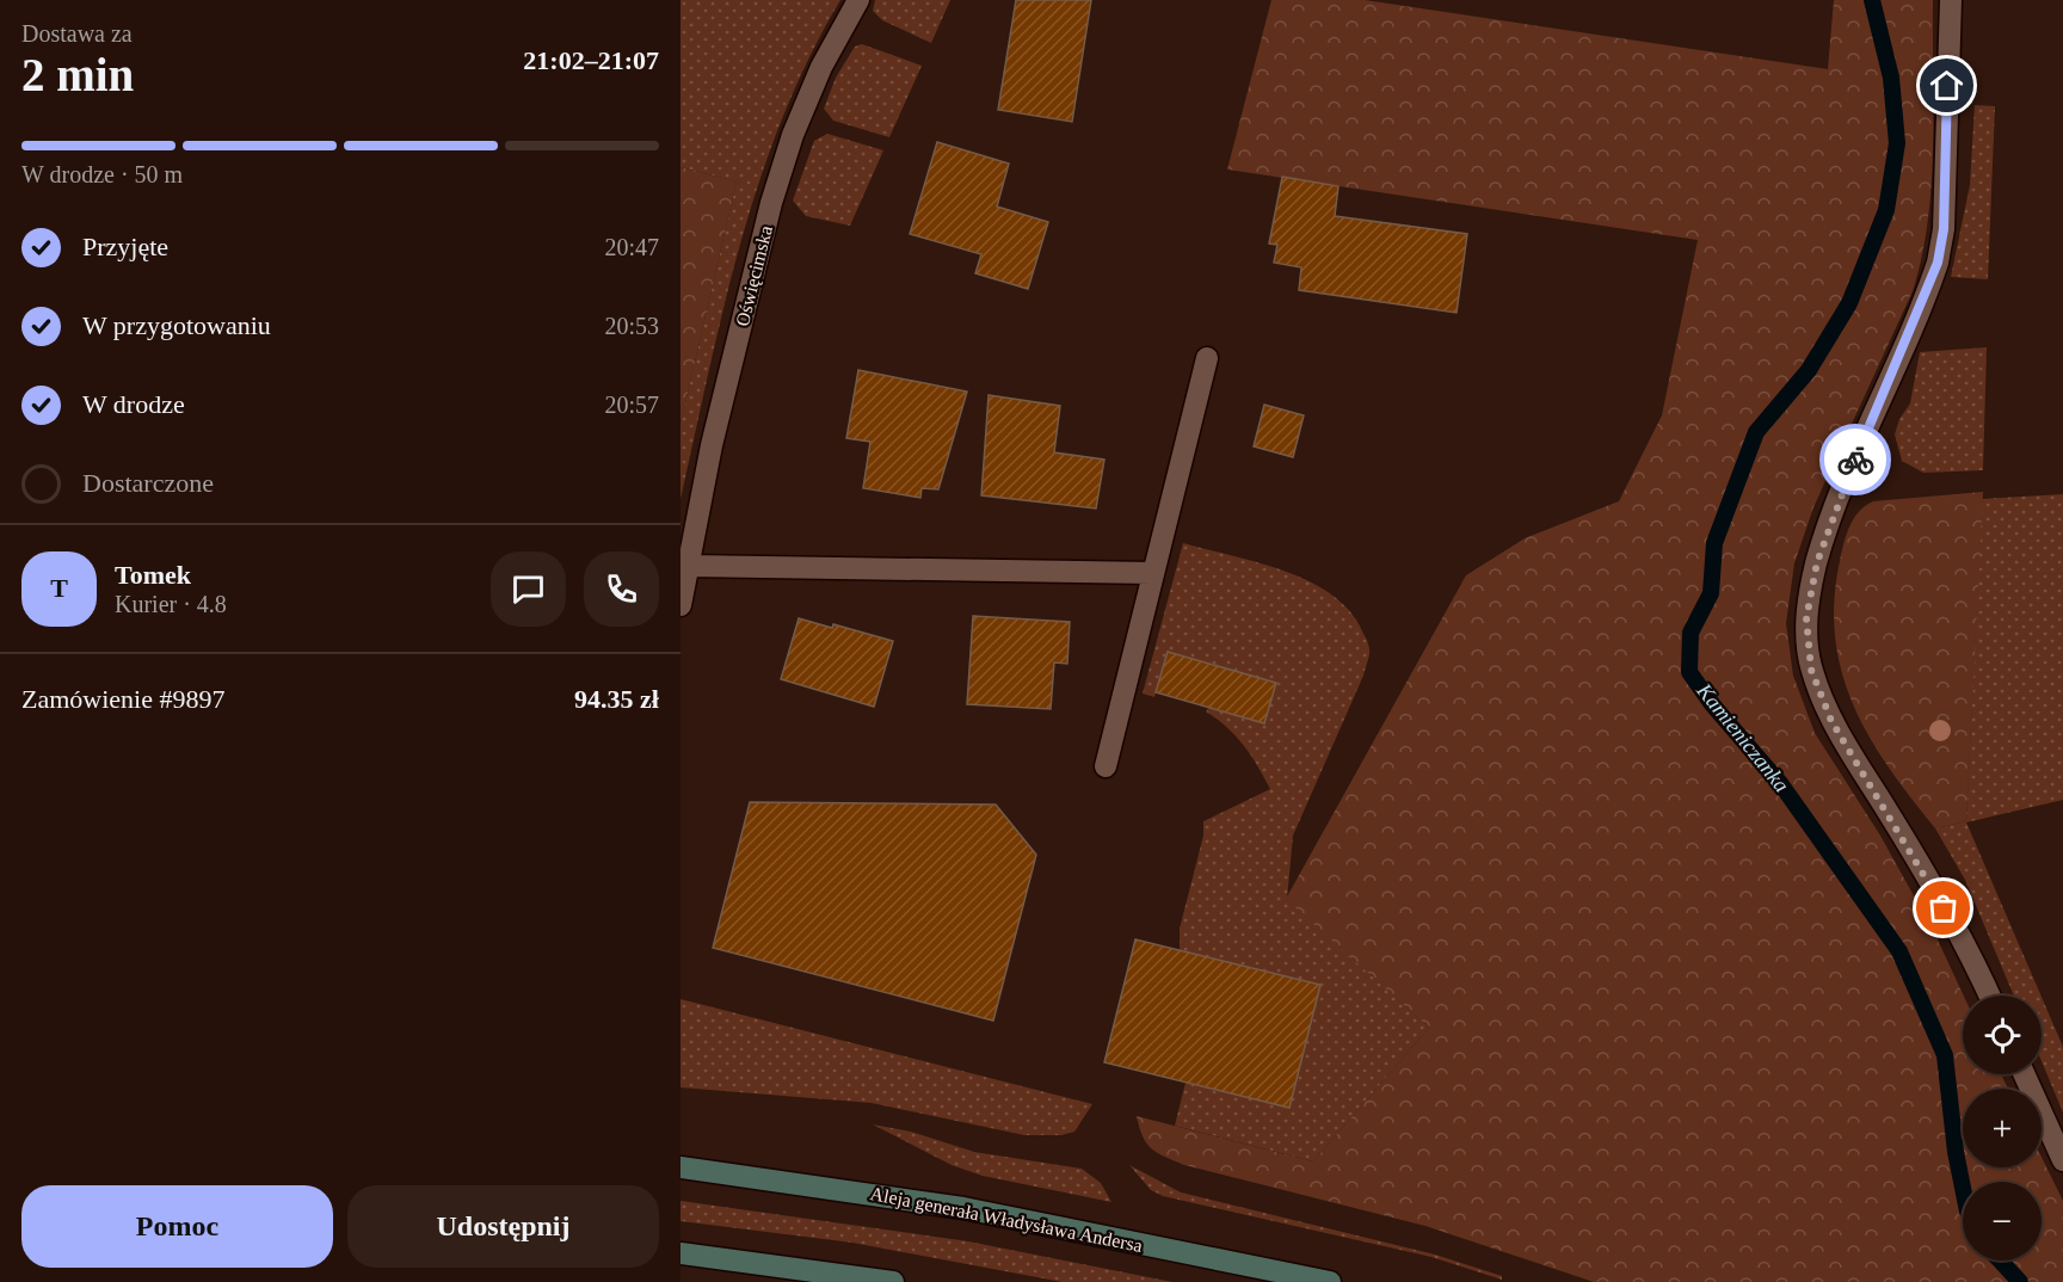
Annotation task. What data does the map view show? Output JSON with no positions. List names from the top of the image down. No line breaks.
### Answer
{"streets":{"main road":["Aleja generała Władysława Andersa"],"street":["Oświęcimska"]},"water":["Kamieniczanka"],"page":{"heading":["2 min","Dostawa za","21:02–21:07"],"panel":["Tomek","Kurier · 4.8","Zamówienie #9897","94.35 zł"],"bar":"W drodze · 50 m","list":[["Przyjęte","20:47"],["W przygotowaniu","20:53"],["W drodze","20:57"],"Dostarczone"],"round":"T","map_buttons":["+","−"],"buttons":["Pomoc","Udostępnij"]}}
